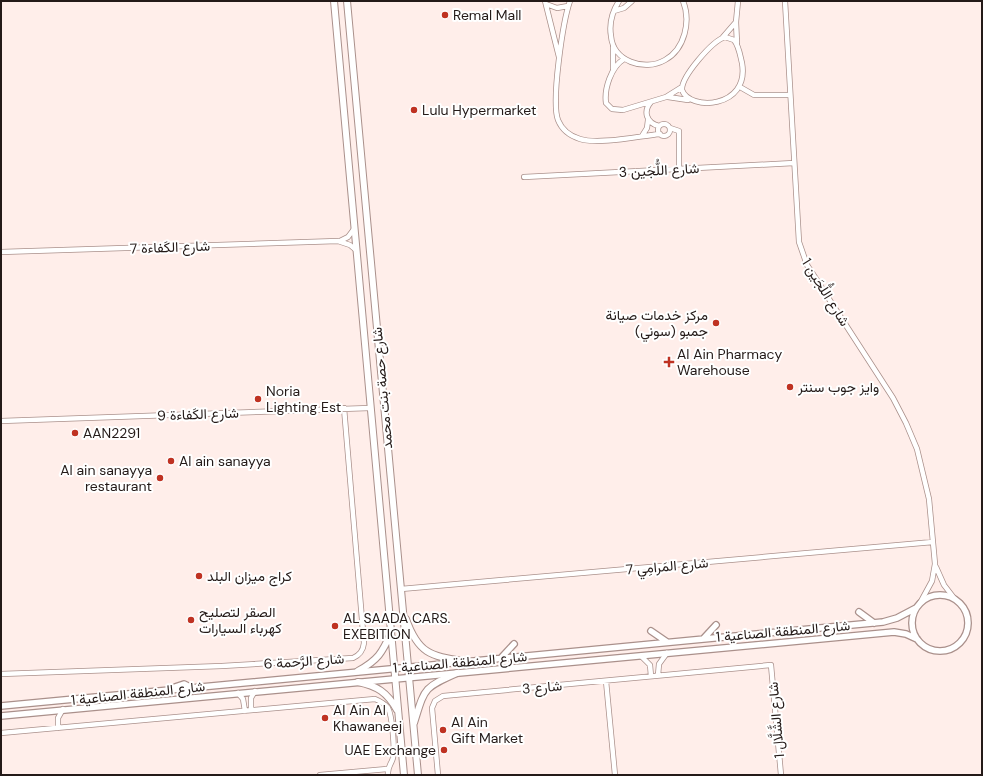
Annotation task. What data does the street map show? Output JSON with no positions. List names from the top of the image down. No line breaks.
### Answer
{"streets":{"main road":["شارع حصة بنت محمد"],"street":["شارع اللُّجَين 3","شارع الكَفاءة 7","شارع اللُّجَين 1","شارع الكَفاءة 9","شارع المَرامِي 7","شارع المنطقة الصناعية 1","شارع الرَّحمة 6","شارع 3","شارع الشَّلَّال 1"]},"crossings":[["شارع اللُّجَين 3","شارع اللُّجَين 1"],["شارع الكَفاءة 7","شارع حصة بنت محمد"],["شارع اللُّجَين 1","شارع المَرامِي 7"],["شارع اللُّجَين 1","شارع المنطقة الصناعية 1"],["شارع حصة بنت محمد","شارع الكَفاءة 9"],["شارع حصة بنت محمد","شارع المَرامِي 7"],["شارع حصة بنت محمد","شارع المنطقة الصناعية 1"],["شارع الكَفاءة 9","شارع الرَّحمة 6"],["شارع 3","شارع الشَّلَّال 1"]],"places":{"other":["Remal Mall","Lulu Hypermarket","مركز خدمات صيانة جمبو (سوني)","وايز جوب سنتر","Noria Lighting Est","AAN2291","Al ain sanayya","Al ain sanayya restaurant","كراج ميزان البلد","الصقر لتصليح كهرباء السيارات","AL SAADA CARS. EXEBITION","Al Ain Al Khawaneej","Al Ain Gift Market","UAE Exchange"],"health":["Al Ain Pharmacy Warehouse"]}}
